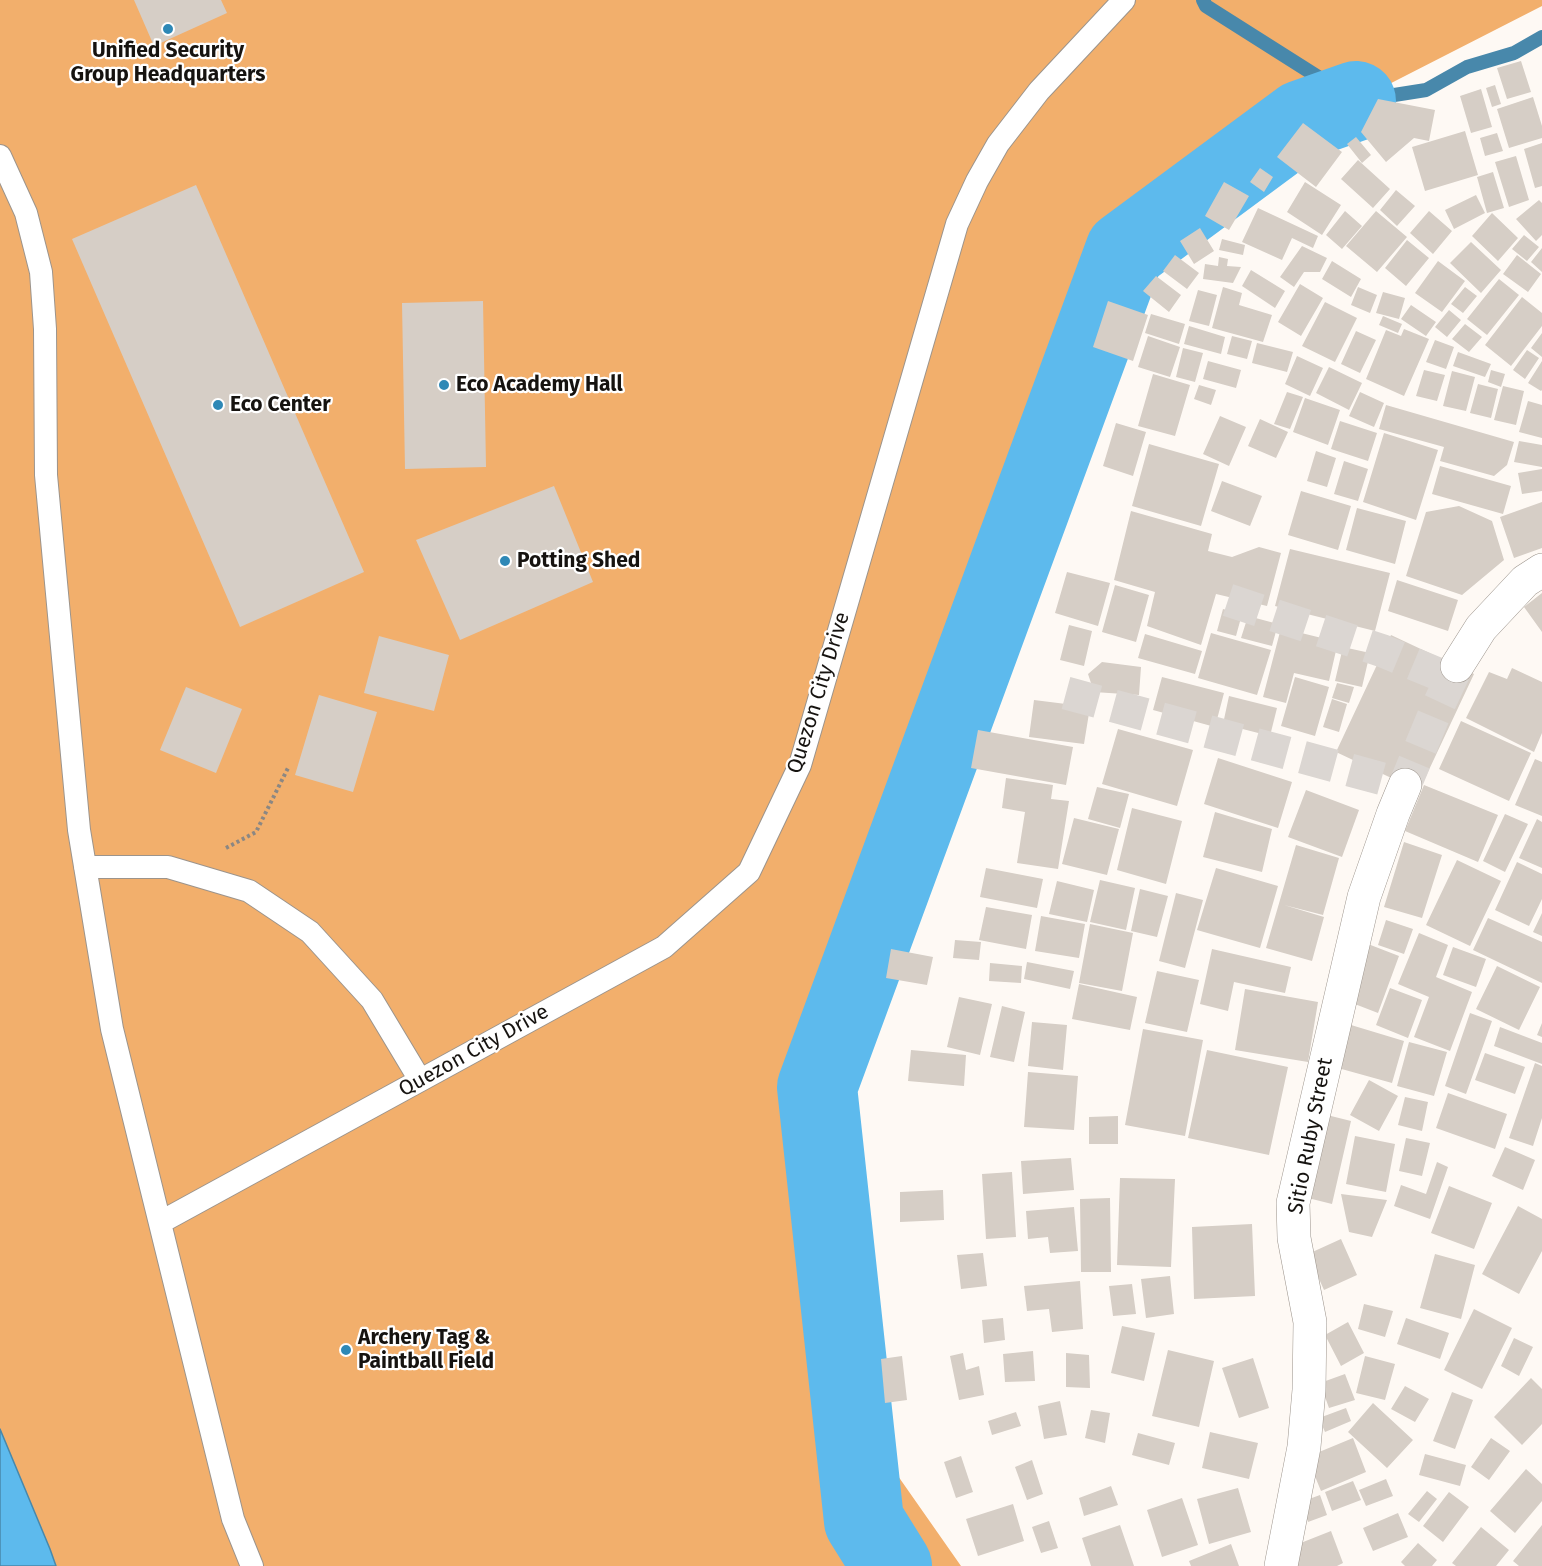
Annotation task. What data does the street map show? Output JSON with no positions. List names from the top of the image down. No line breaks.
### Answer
{"streets":{"street":["Sitio Ruby Street"],"lane":["Quezon City Drive"]},"places":["Unified Security Group Headquarters","Eco Academy Hall","Eco Center","Potting Shed","Archery Tag & Paintball Field"]}
